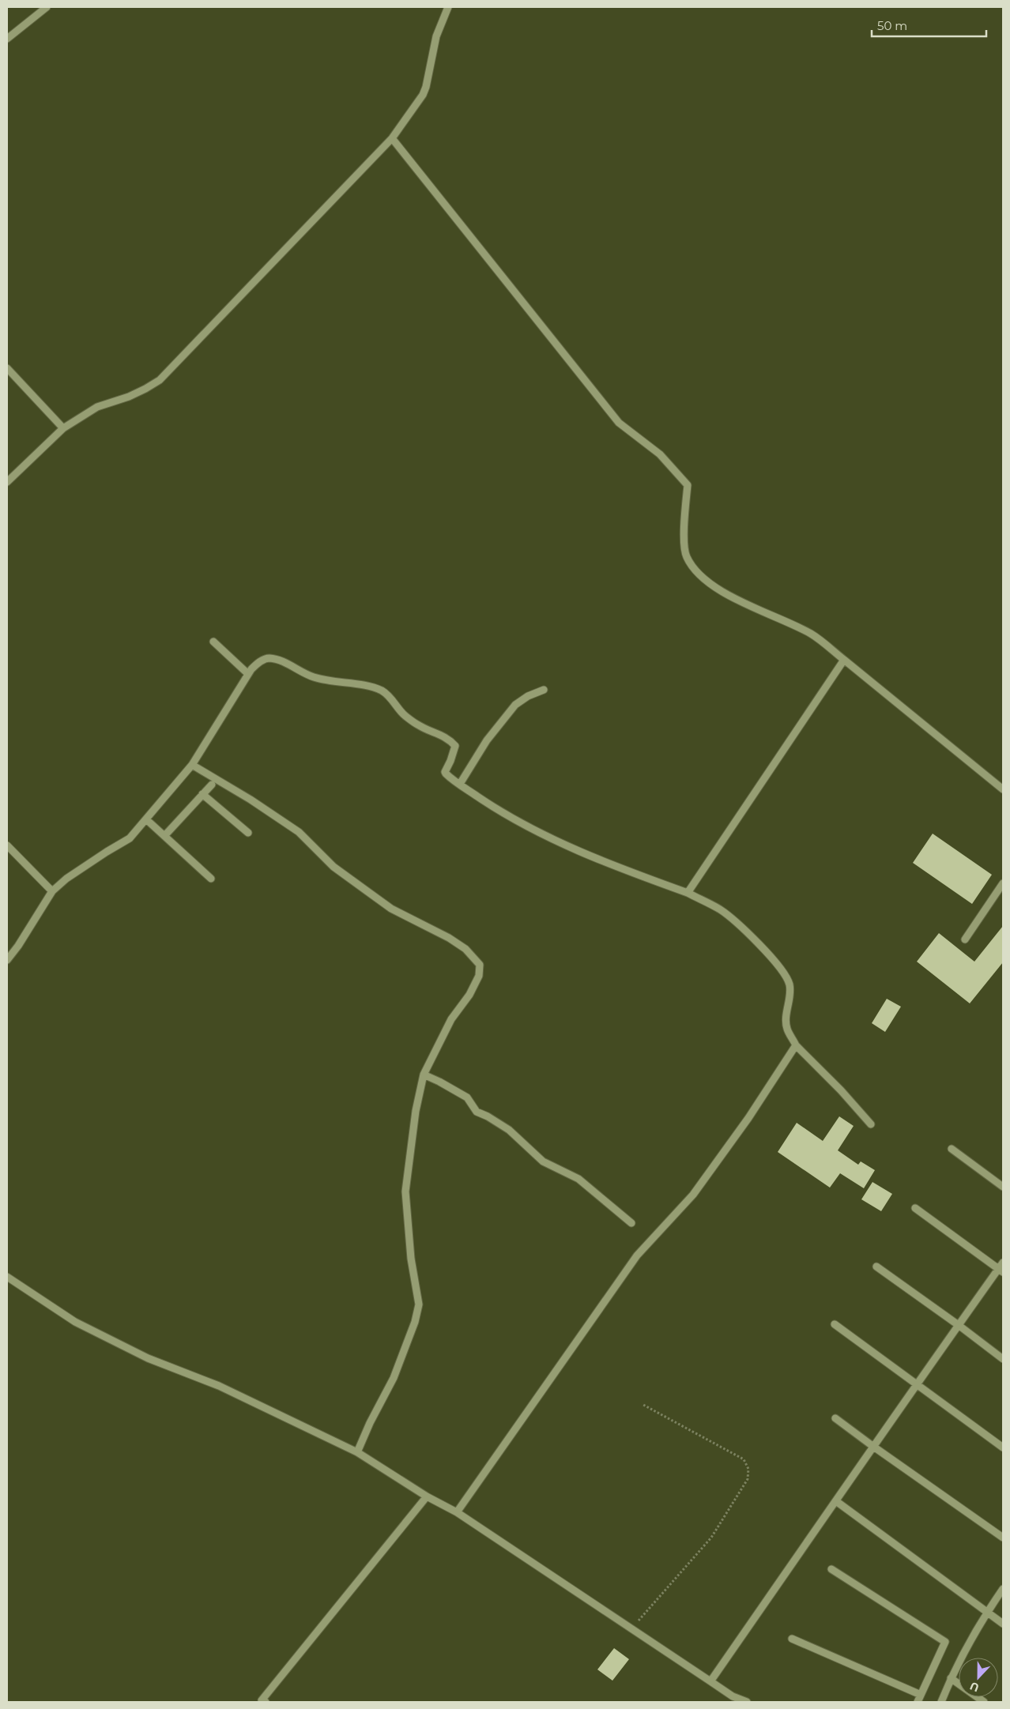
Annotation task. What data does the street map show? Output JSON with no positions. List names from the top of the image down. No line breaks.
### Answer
{"scale_bar":"50 m","north":"bottom"}
